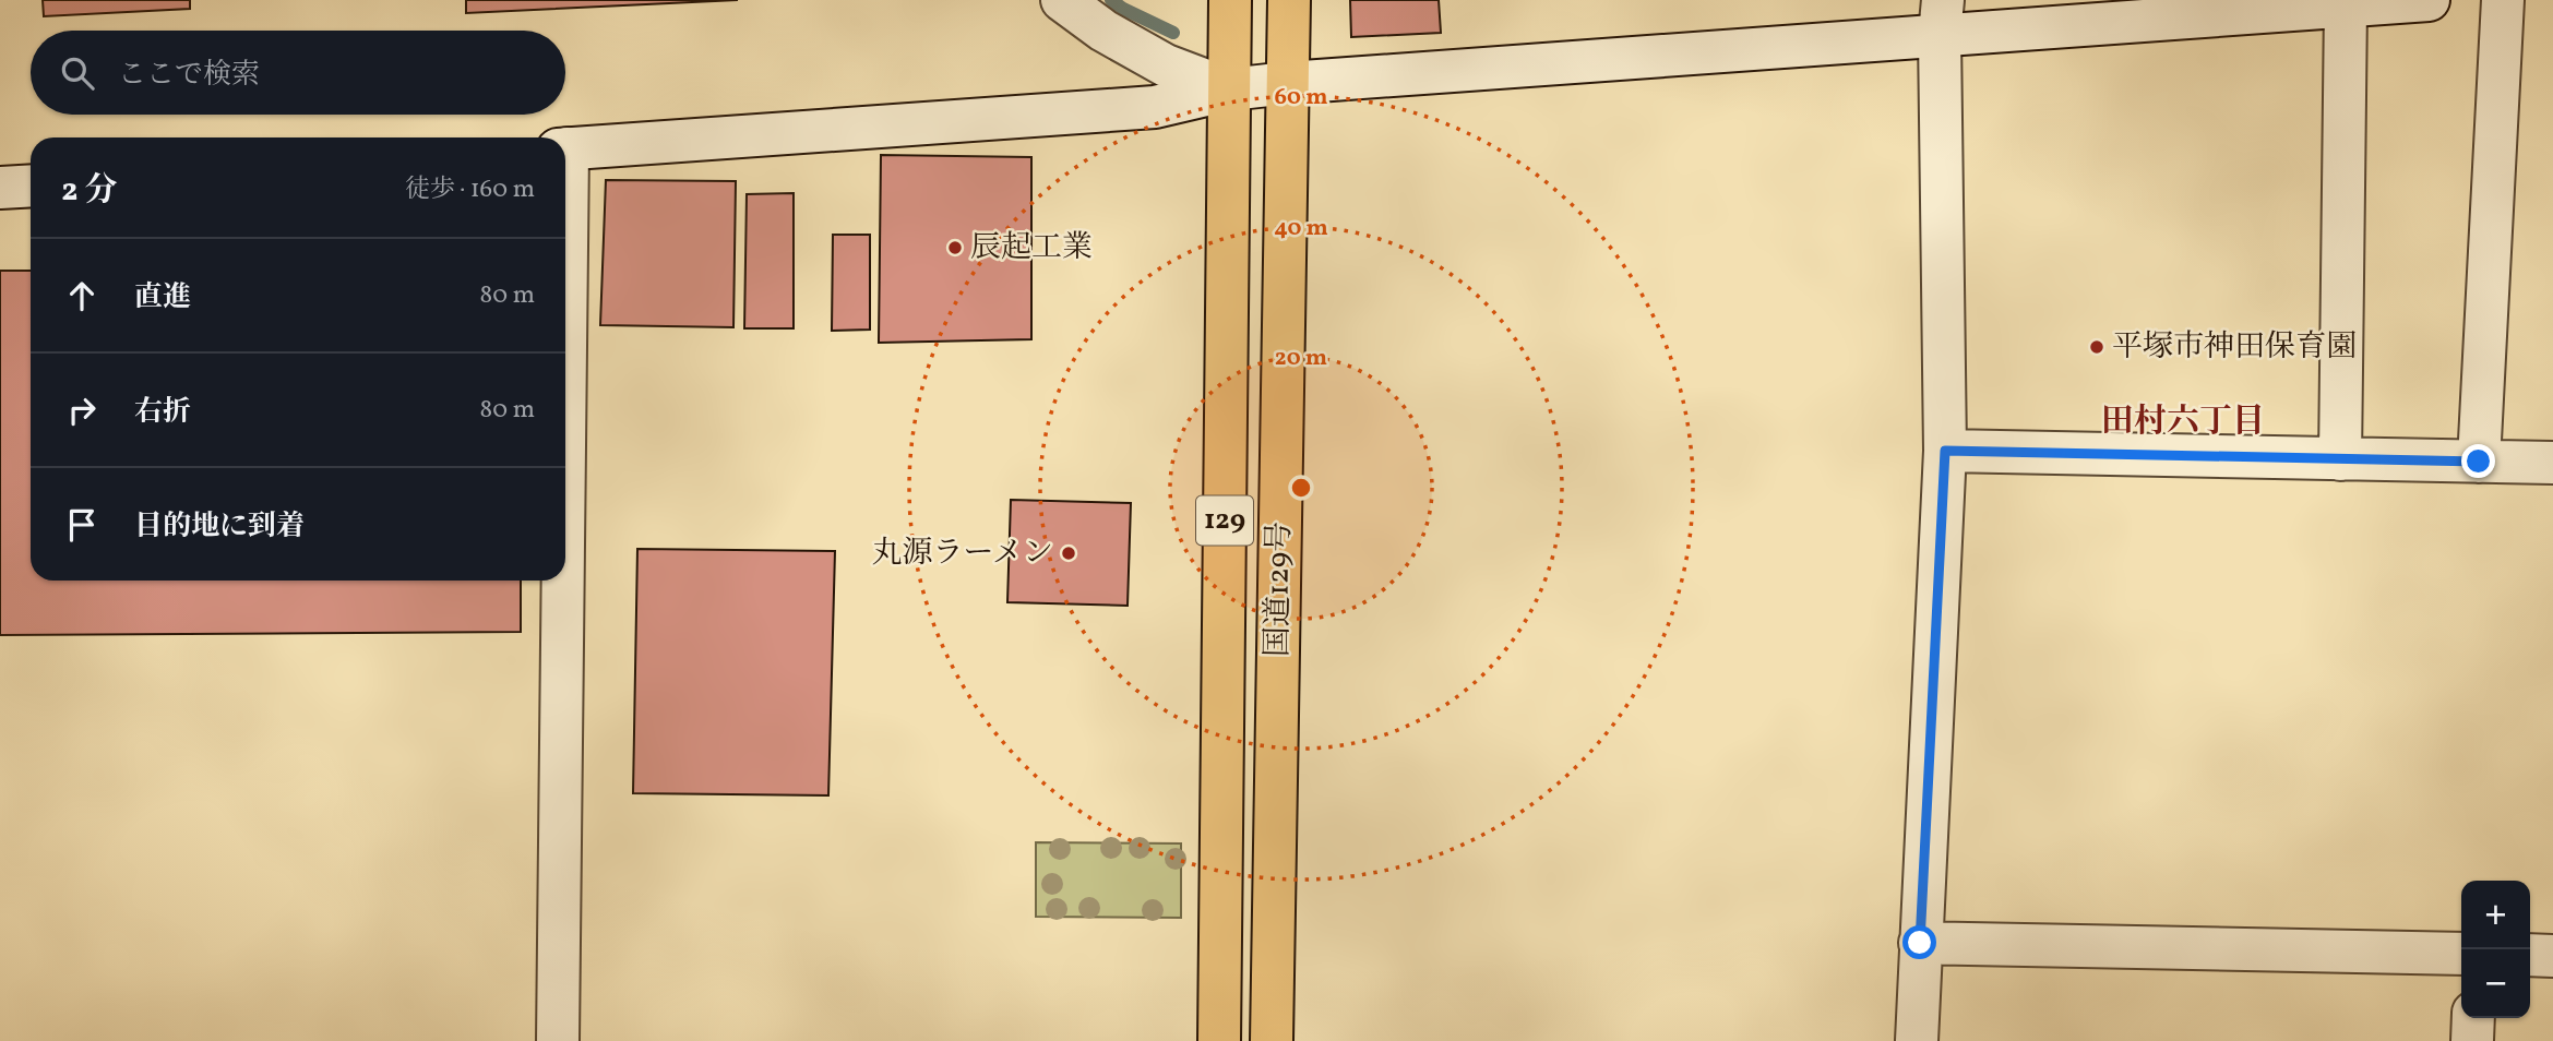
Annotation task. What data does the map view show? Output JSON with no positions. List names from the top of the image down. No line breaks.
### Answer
{"streets":{"highway":["129","国道129号"]},"districts":["田村六丁目"],"places":["辰起工業","平塚市神田保育園","丸源ラーメン"],"page":{"search":"ここで検索","heading":["2 分","徒歩 · 160 m"],"list":[["直進","80 m"],["右折","80 m"],"目的地に到着"],"map_buttons":["+","−"]},"rings":["60 m","40 m","20 m"]}
